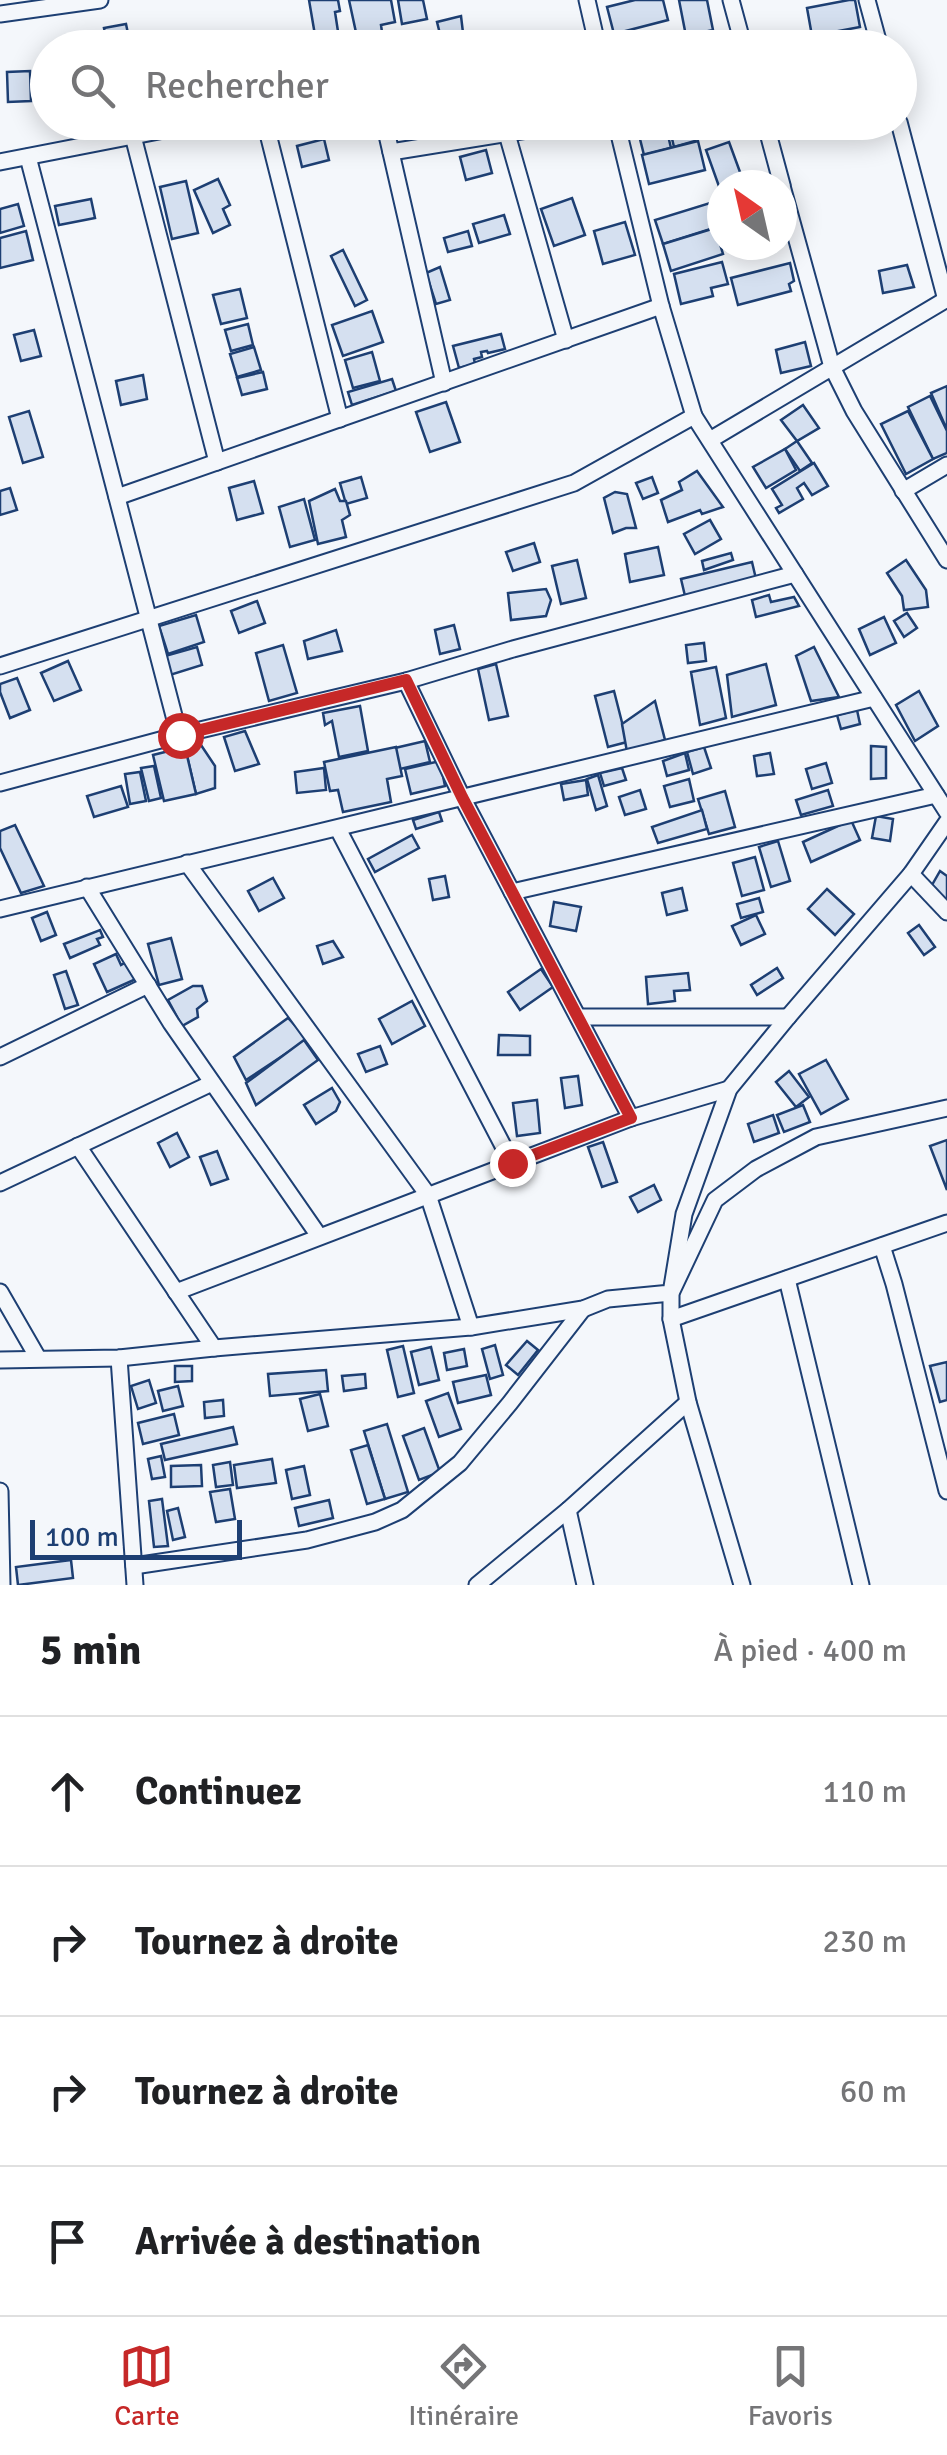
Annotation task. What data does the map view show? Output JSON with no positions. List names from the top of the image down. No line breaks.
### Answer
{"scale_bar":"100 m","north":"top left","page":{"search":"Rechercher","scale":"100 m","heading":["5 min","À pied · 400 m"],"list":[["Continuez","110 m"],["Tournez à droite","230 m"],["Tournez à droite","60 m"],"Arrivée à destination"],"nav":["Carte","Itinéraire","Favoris"]}}
